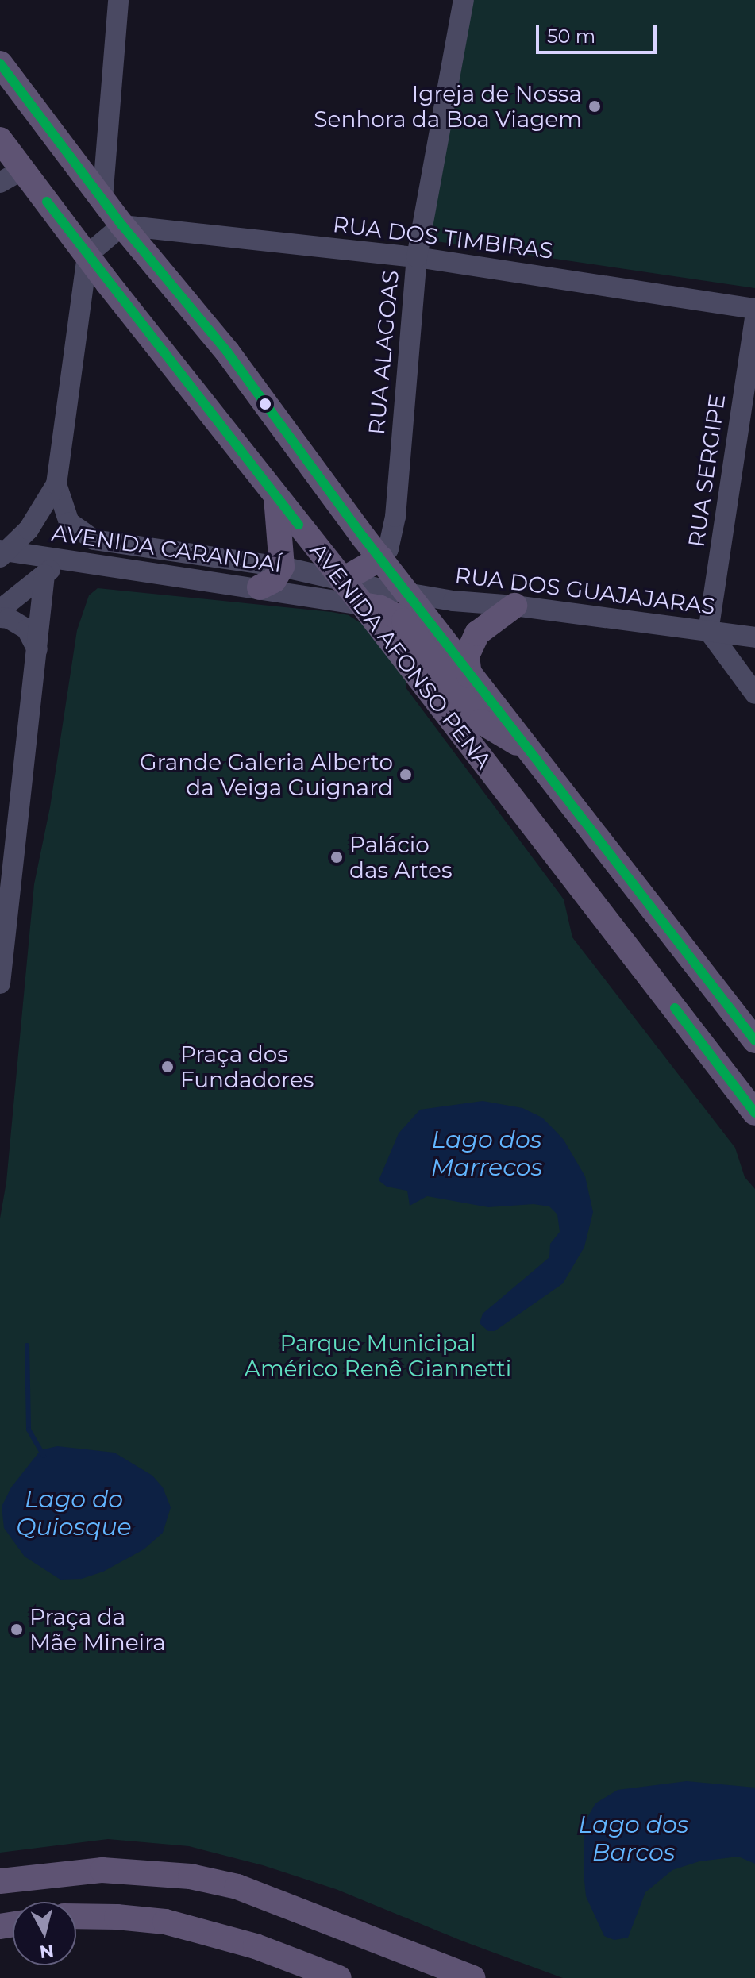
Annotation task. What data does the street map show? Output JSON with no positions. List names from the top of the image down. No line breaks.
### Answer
{"streets":{"main road":["AVENIDA AFONSO PENA"],"street":["RUA DOS TIMBIRAS","RUA ALAGOAS","RUA SERGIPE","AVENIDA CARANDAÍ","RUA DOS GUAJAJARAS"]},"crossings":[["RUA DOS TIMBIRAS","RUA ALAGOAS"],["RUA DOS TIMBIRAS","AVENIDA AFONSO PENA"],["RUA ALAGOAS","AVENIDA AFONSO PENA"],["RUA SERGIPE","RUA DOS GUAJAJARAS"],["AVENIDA CARANDAÍ","RUA DOS GUAJAJARAS"],["AVENIDA CARANDAÍ","AVENIDA AFONSO PENA"],["RUA DOS GUAJAJARAS","AVENIDA AFONSO PENA"]],"water":["Lago dos Marrecos","Lago do Quiosque","Lago dos Barcos"],"parks":["Parque Municipal Américo Renê Giannetti"],"places":["Igreja de Nossa Senhora da Boa Viagem","Grande Galeria Alberto da Veiga Guignard","Palácio das Artes","Praça dos Fundadores","Praça da Mãe Mineira"],"scale_bar":"50 m","north":"bottom"}
